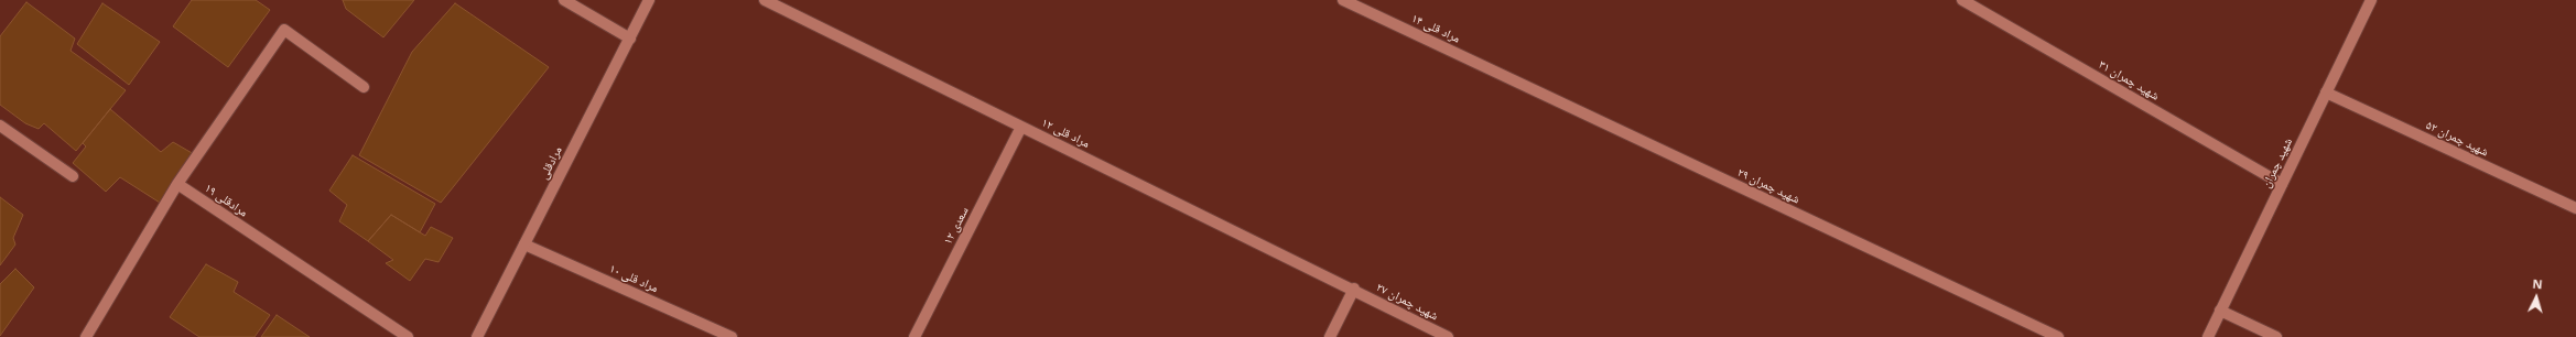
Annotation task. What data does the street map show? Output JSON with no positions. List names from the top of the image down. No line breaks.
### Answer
{"streets":{"street":["مراد قلی ۱۴","شهید چمران ۳۱","مراد قلی ۱۲","شهید چمران ۵۲","مرادقلی","شهید چمران","شهید چمران ۲۹","مرادقلی ۱۹","سعدی ۱۲","مراد قلی ۱۰","شهید چمران ۲۷"]},"crossings":[["مراد قلی ۱۴","شهید چمران ۲۹"],["شهید چمران ۳۱","شهید چمران"],["مراد قلی ۱۲","سعدی ۱۲"],["مراد قلی ۱۲","شهید چمران ۲۷"],["شهید چمران ۵۲","شهید چمران"],["مرادقلی","مراد قلی ۱۰"]],"north":"top"}
